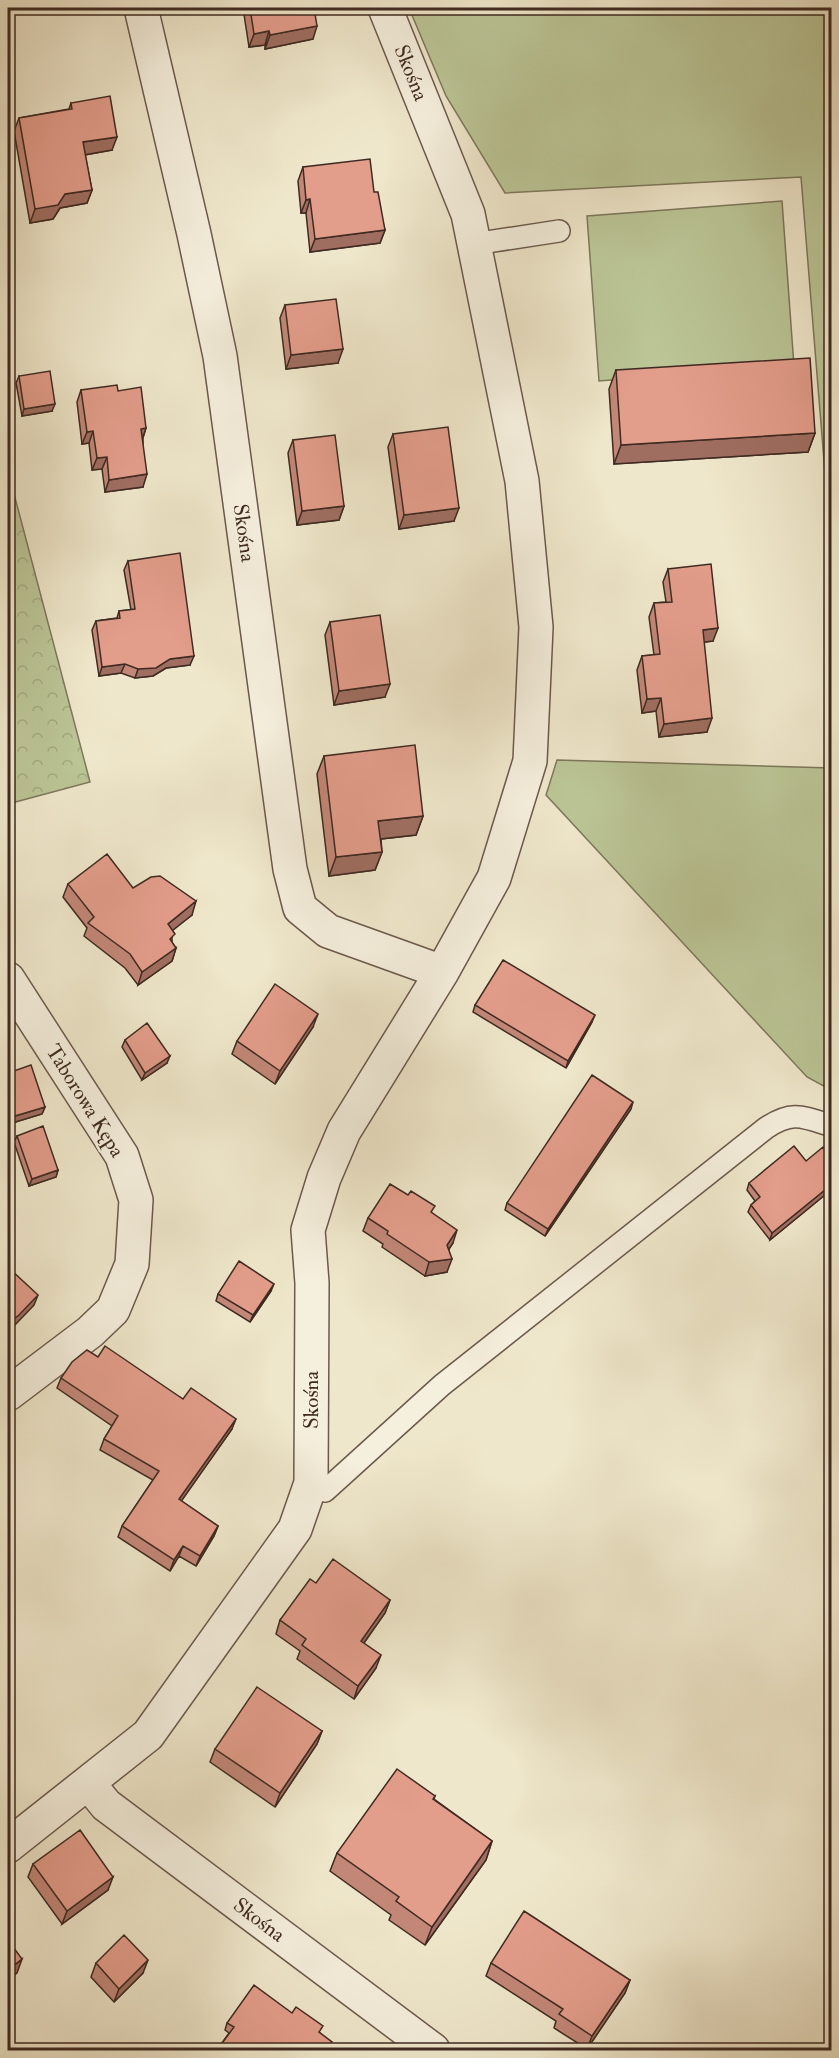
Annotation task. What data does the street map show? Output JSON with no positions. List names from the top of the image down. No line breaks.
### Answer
{"streets":{"street":["Skośna","Taborowa Kępa"]}}
